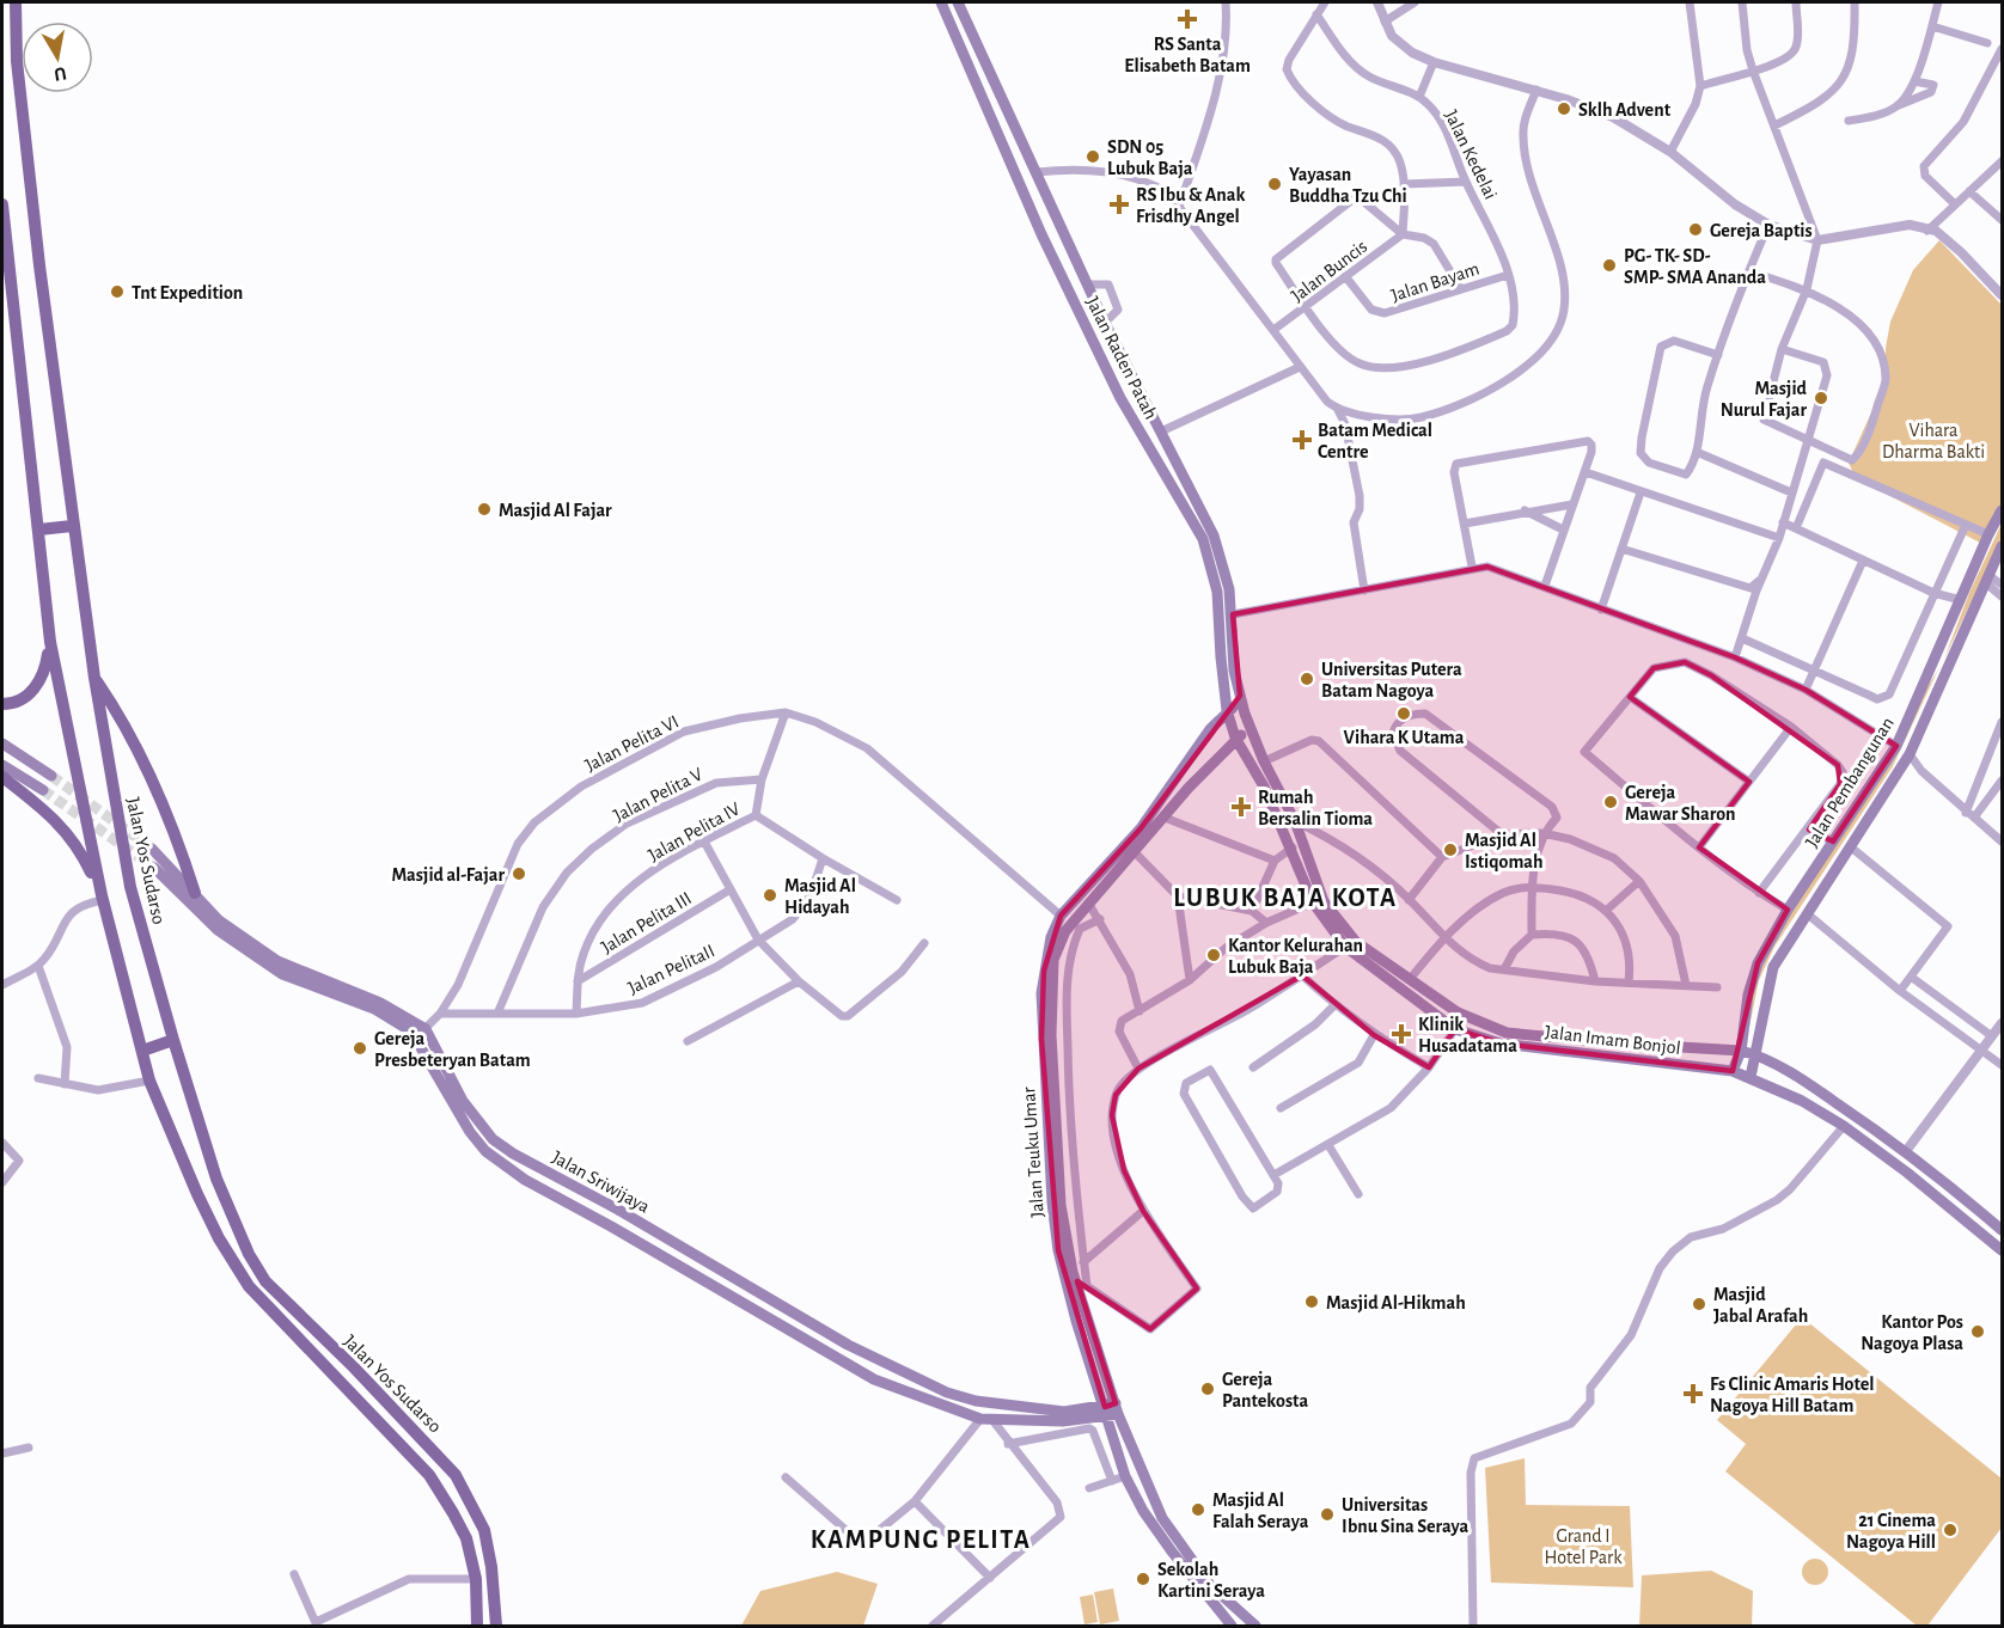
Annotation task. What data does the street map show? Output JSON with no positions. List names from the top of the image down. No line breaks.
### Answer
{"streets":{"main road":["Jalan Raden Patah","Jalan Pembangunan","Jalan Yos Sudarso","Jalan Imam Bonjol","Jalan Teuku Umar","Jalan Sriwijaya"],"street":["Jalan Kedelai","Jalan Buncis","Jalan Bayam","Jalan Pelita VI","Jalan Pelita V","Jalan Pelita IV","Jalan Pelita III","Jalan PelitaII"]},"crossings":[["Jalan Kedelai","Jalan Buncis"],["Jalan Kedelai","Jalan Bayam"],["Jalan Buncis","Jalan Bayam"],["Jalan Raden Patah","Jalan Imam Bonjol"],["Jalan Raden Patah","Jalan Teuku Umar"],["Jalan Pelita VI","Jalan PelitaII"],["Jalan Pelita VI","Jalan Teuku Umar"],["Jalan Pelita VI","Jalan Sriwijaya"],["Jalan Pembangunan","Jalan Imam Bonjol"],["Jalan Pelita V","Jalan PelitaII"],["Jalan Pelita IV","Jalan Pelita III"],["Jalan Pelita IV","Jalan PelitaII"],["Jalan Imam Bonjol","Jalan Teuku Umar"],["Jalan Teuku Umar","Jalan Sriwijaya"]],"districts":["LUBUK BAJA KOTA","KAMPUNG PELITA"],"parks":["Vihara Dharma Bakti","Grand I Hotel Park"],"places":{"health":["RS Santa Elisabeth Batam","RS Ibu & Anak Frisdhy Angel","Batam Medical Centre","Rumah Bersalin Tioma","Klinik Husadatama","Fs Clinic Amaris Hotel Nagoya Hill Batam"],"other":["Sklh Advent","SDN 05 Lubuk Baja","Yayasan Buddha Tzu Chi","Gereja Baptis","PG- TK- SD- SMP- SMA Ananda","Tnt Expedition","Masjid Nurul Fajar","Masjid Al Fajar","Universitas Putera Batam Nagoya","Vihara K Utama","Gereja Mawar Sharon","Masjid Al Istiqomah","Masjid al-Fajar","Masjid Al Hidayah","Kantor Kelurahan Lubuk Baja","Gereja Presbeteryan Batam","Masjid Al-Hikmah","Masjid Jabal Arafah","Kantor Pos Nagoya Plasa","Gereja Pantekosta","Masjid Al Falah Seraya","Universitas Ibnu Sina Seraya","21 Cinema Nagoya Hill","Sekolah Kartini Seraya"]},"north":"bottom"}
